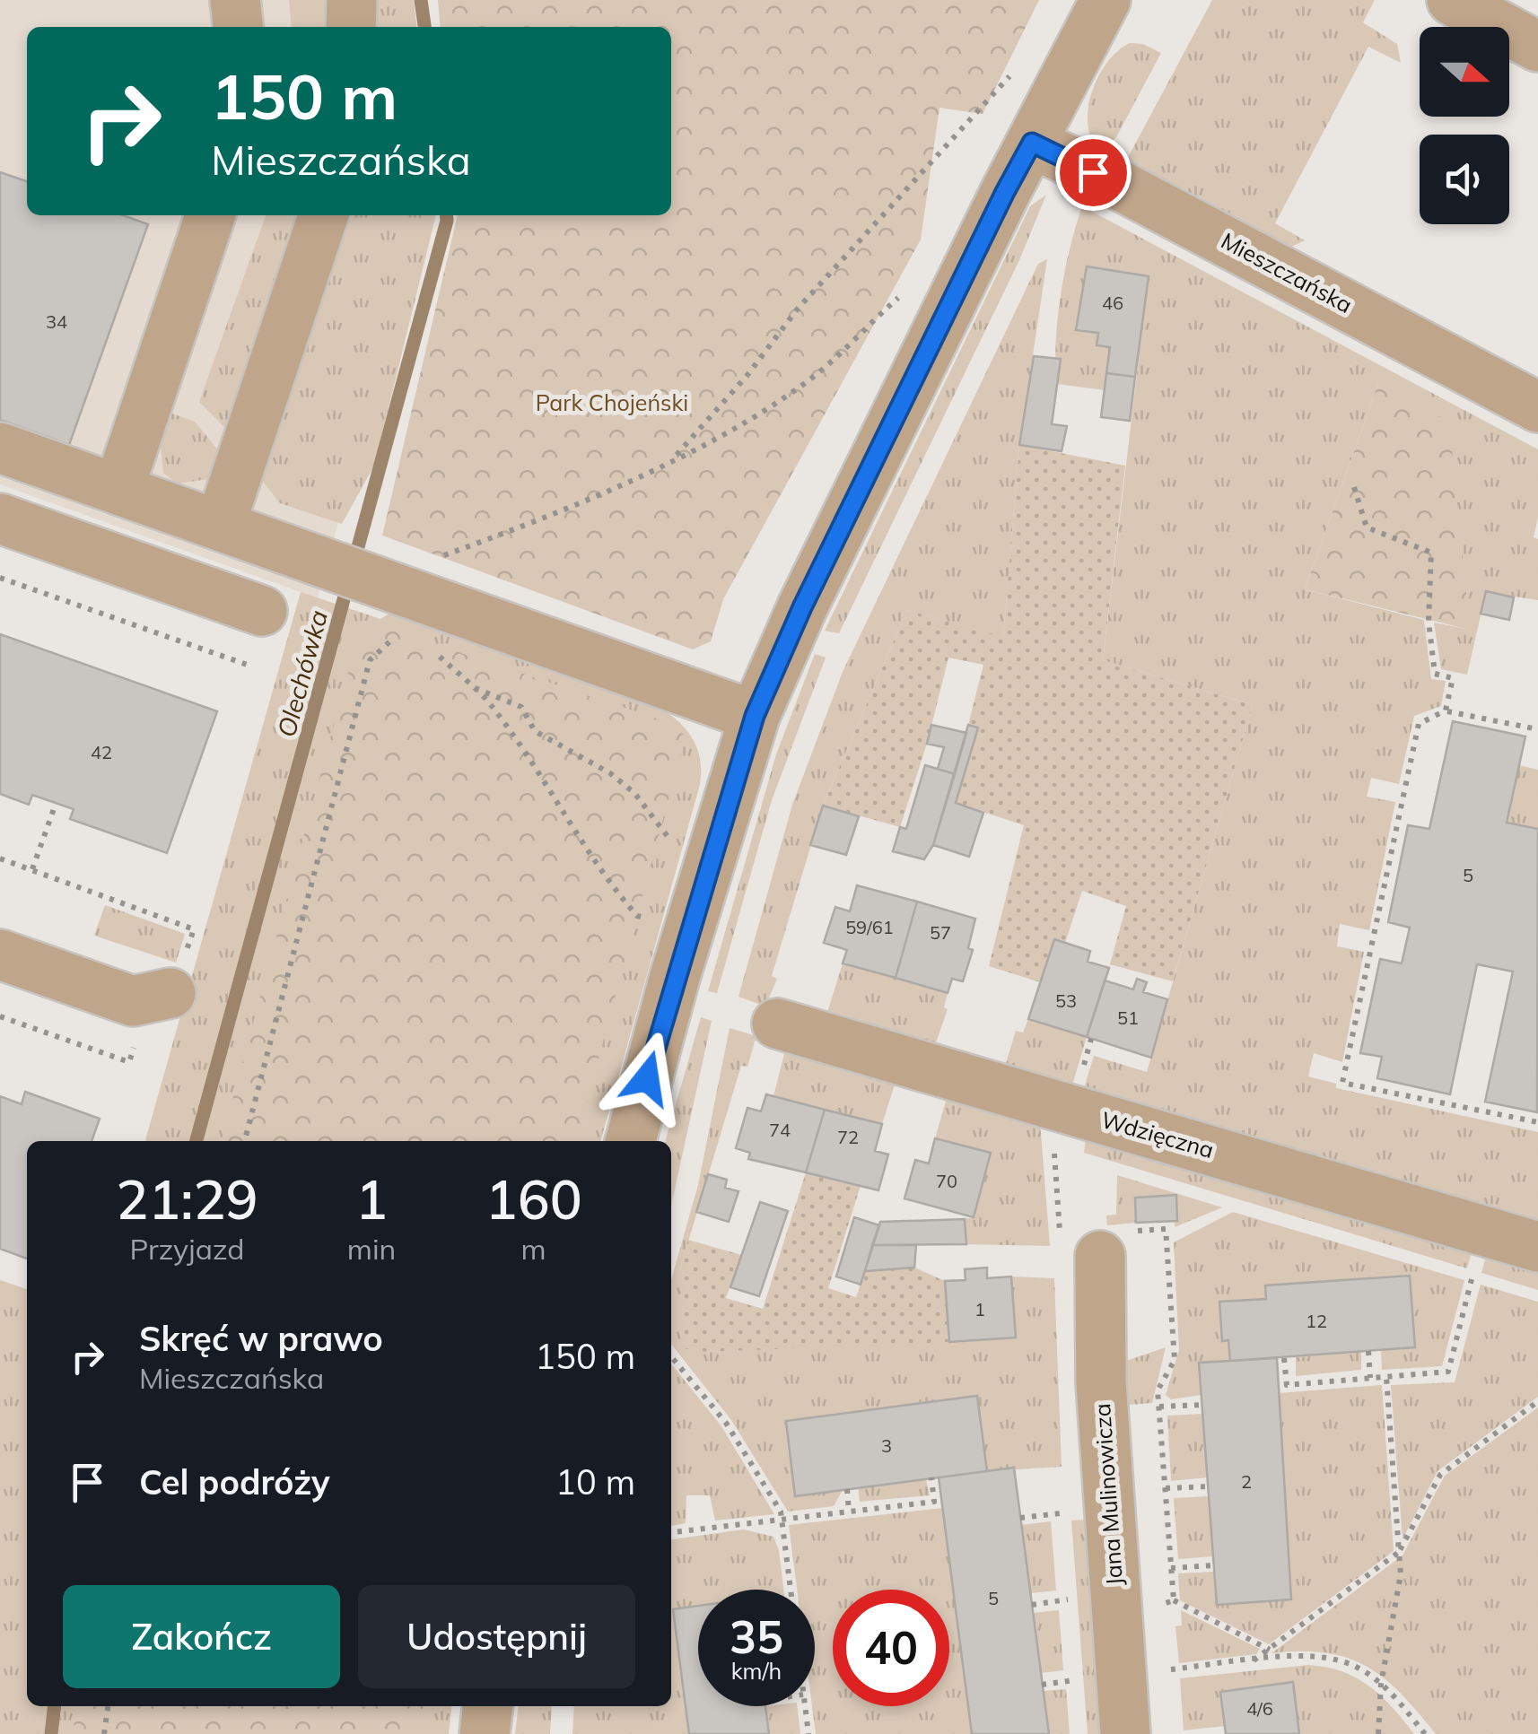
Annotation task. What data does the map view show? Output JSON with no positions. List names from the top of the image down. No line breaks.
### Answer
{"streets":{"street":["Mieszczańska","Wdzięczna","Jana Mulinowicza"]},"water":["Olechówka"],"parks":["Park Chojeński"],"house_numbers":["46","34","42","5","59/61","57","53","51","74","72","70","1","12","3","2","5","4/6"],"north":"right","page":{"turn":["150 m","Mieszczańska"],"eta":["21:29","Przyjazd","1","min","160","m"],"list":[{"name":"Skręć w prawo","note":"Mieszczańska","value":"150 m"},{"name":"Cel podróży","value":"10 m"}],"buttons":["Zakończ","Udostępnij"],"speed":"35 km/h","limit":"40"}}
